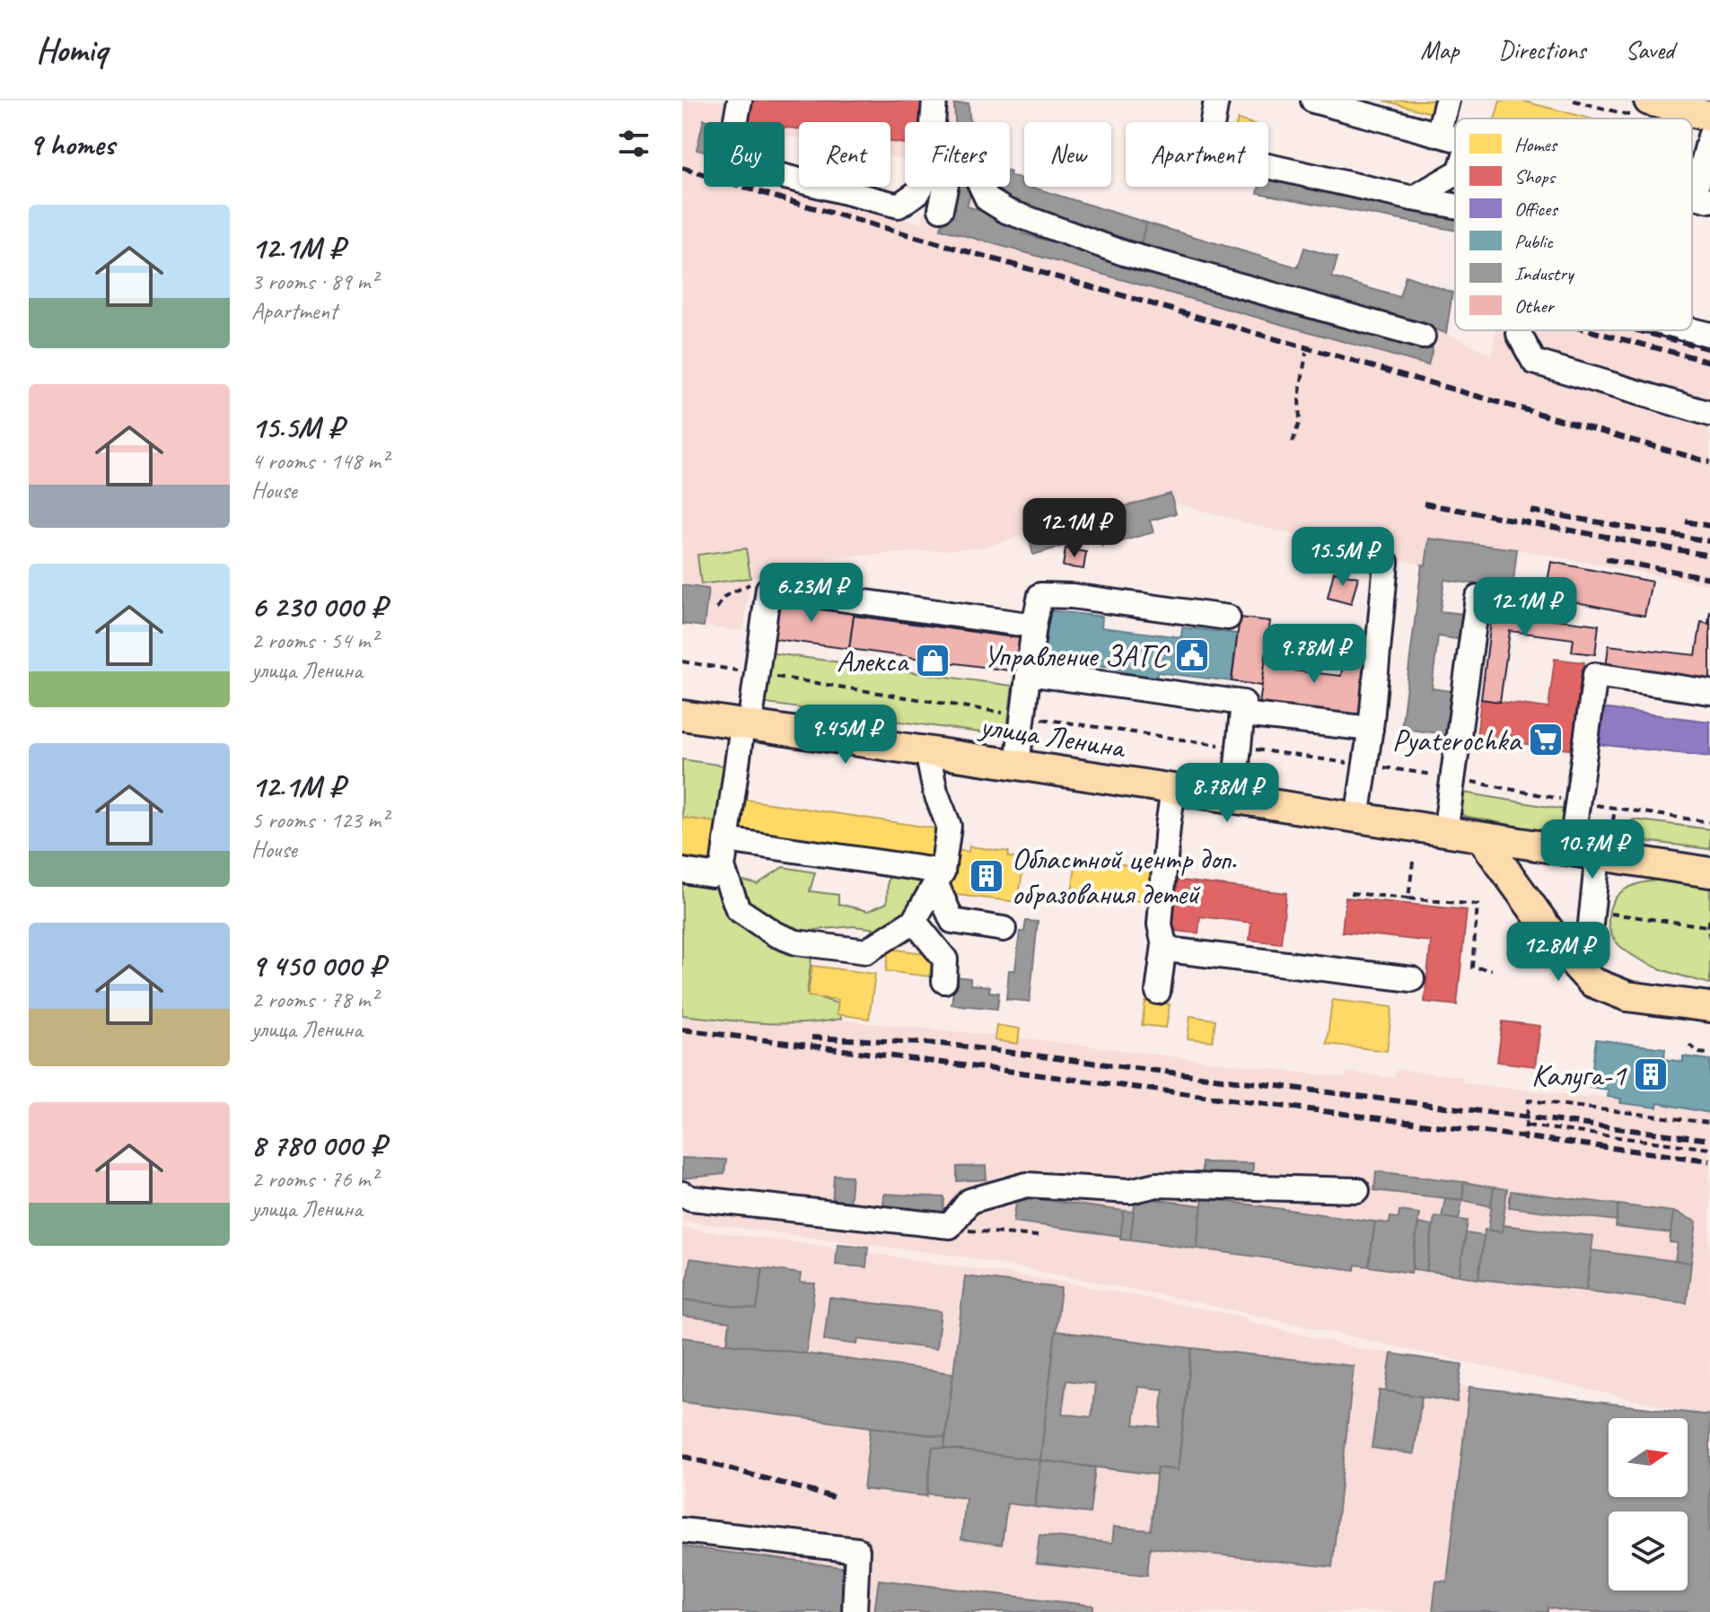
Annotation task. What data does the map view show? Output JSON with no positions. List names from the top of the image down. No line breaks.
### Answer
{"streets":{"main road":["улица Ленина"]},"places":{"public building":["Управление ЗАГС"],"shop":["Алекса"],"supermarket":["Pyaterochka"],"building":["Областной центр доп. образования детей","Калуга-1"]},"legend":["Homes","Shops","Offices","Public","Industry","Other"],"north":"right","page":{"header":"Homiq","nav":["Map","Directions","Saved"],"heading":"9 homes","chip":["Buy","Rent","Filters","New","Apartment"],"list":[{"name":"12.1M ₽","note":"3 rooms · 89 m² · Apartment"},{"name":"15.5M ₽","note":"4 rooms · 148 m² · House"},{"name":"6 230 000 ₽","note":"2 rooms · 54 m² · улица Ленина"},{"name":"12.1M ₽","note":"5 rooms · 123 m² · House"},{"name":"9 450 000 ₽","note":"2 rooms · 78 m² · улица Ленина"},{"name":"8 780 000 ₽","note":"2 rooms · 76 m² · улица Ленина"}],"price":["12.1M ₽","15.5M ₽","6.23M ₽","12.1M ₽","9.78M ₽","9.45M ₽","8.78M ₽","10.7M ₽","12.8M ₽"]}}
